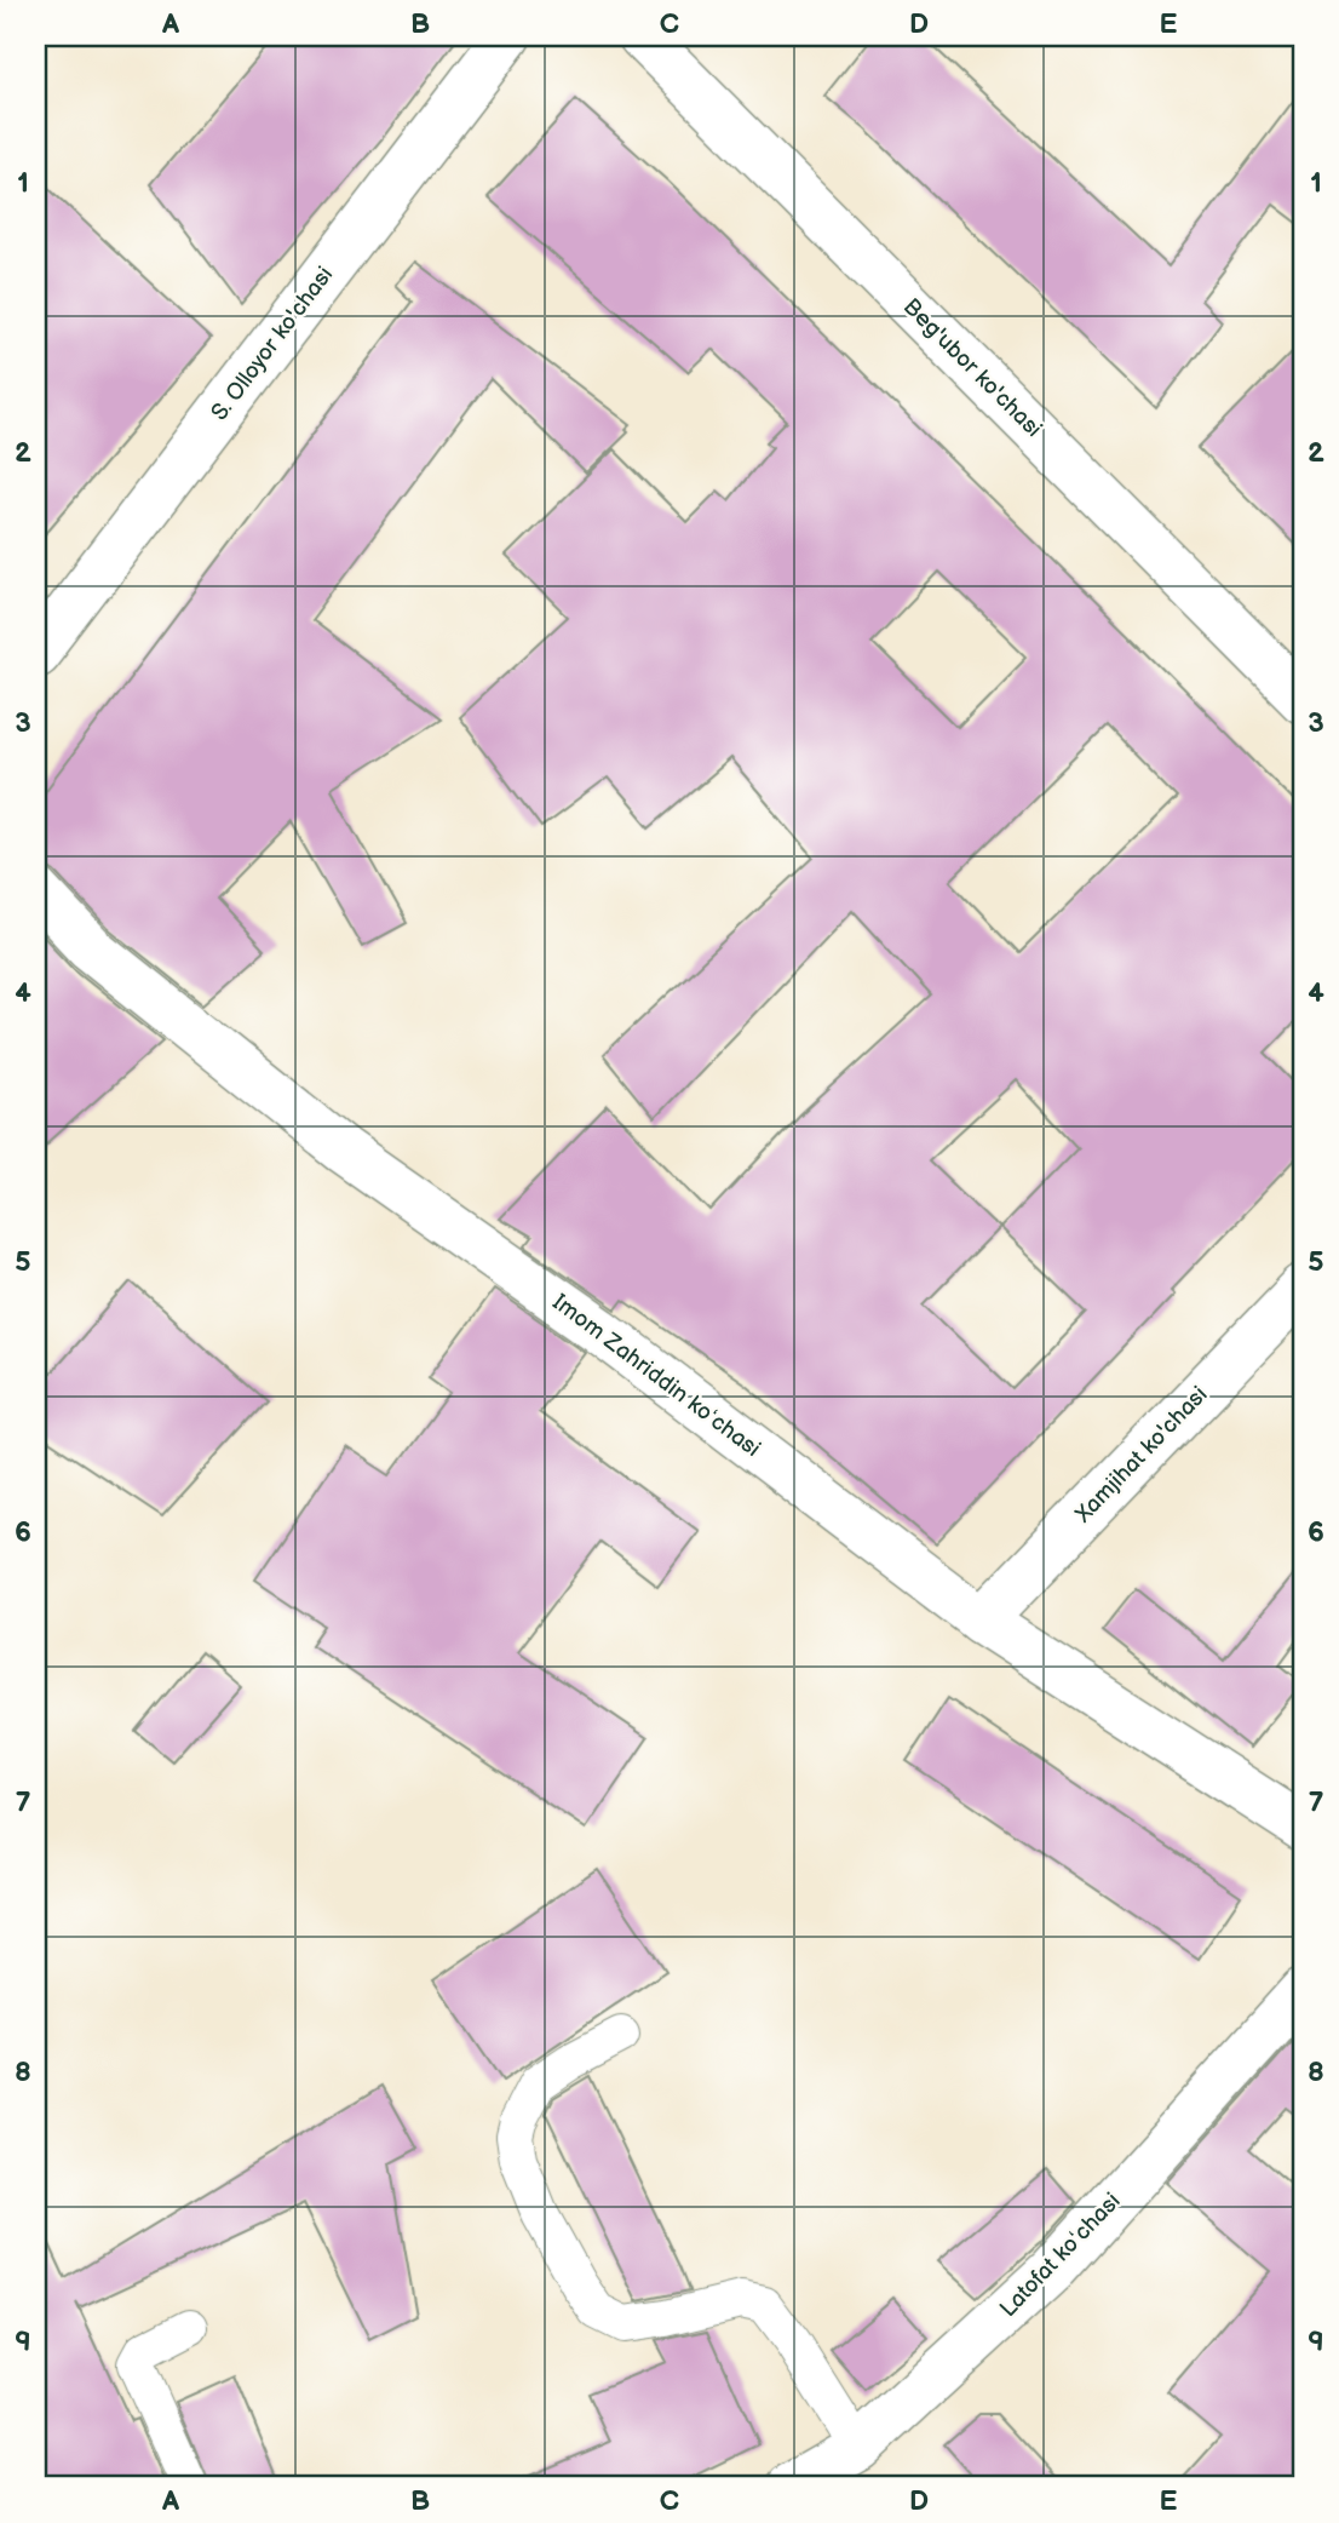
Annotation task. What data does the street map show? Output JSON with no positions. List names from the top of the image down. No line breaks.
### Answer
{"streets":{"street":["S. Olloyor ko'chasi","Beg'ubor ko'chasi","Imom Zahriddin koʻchasi","Xamjihat ko'chasi","Latofat koʻchasi"]},"crossings":[["Imom Zahriddin koʻchasi","Xamjihat ko'chasi"]],"grid":{"columns":["A","B","C","D","E"],"rows":["1","2","3","4","5","6","7","8","9"]}}
